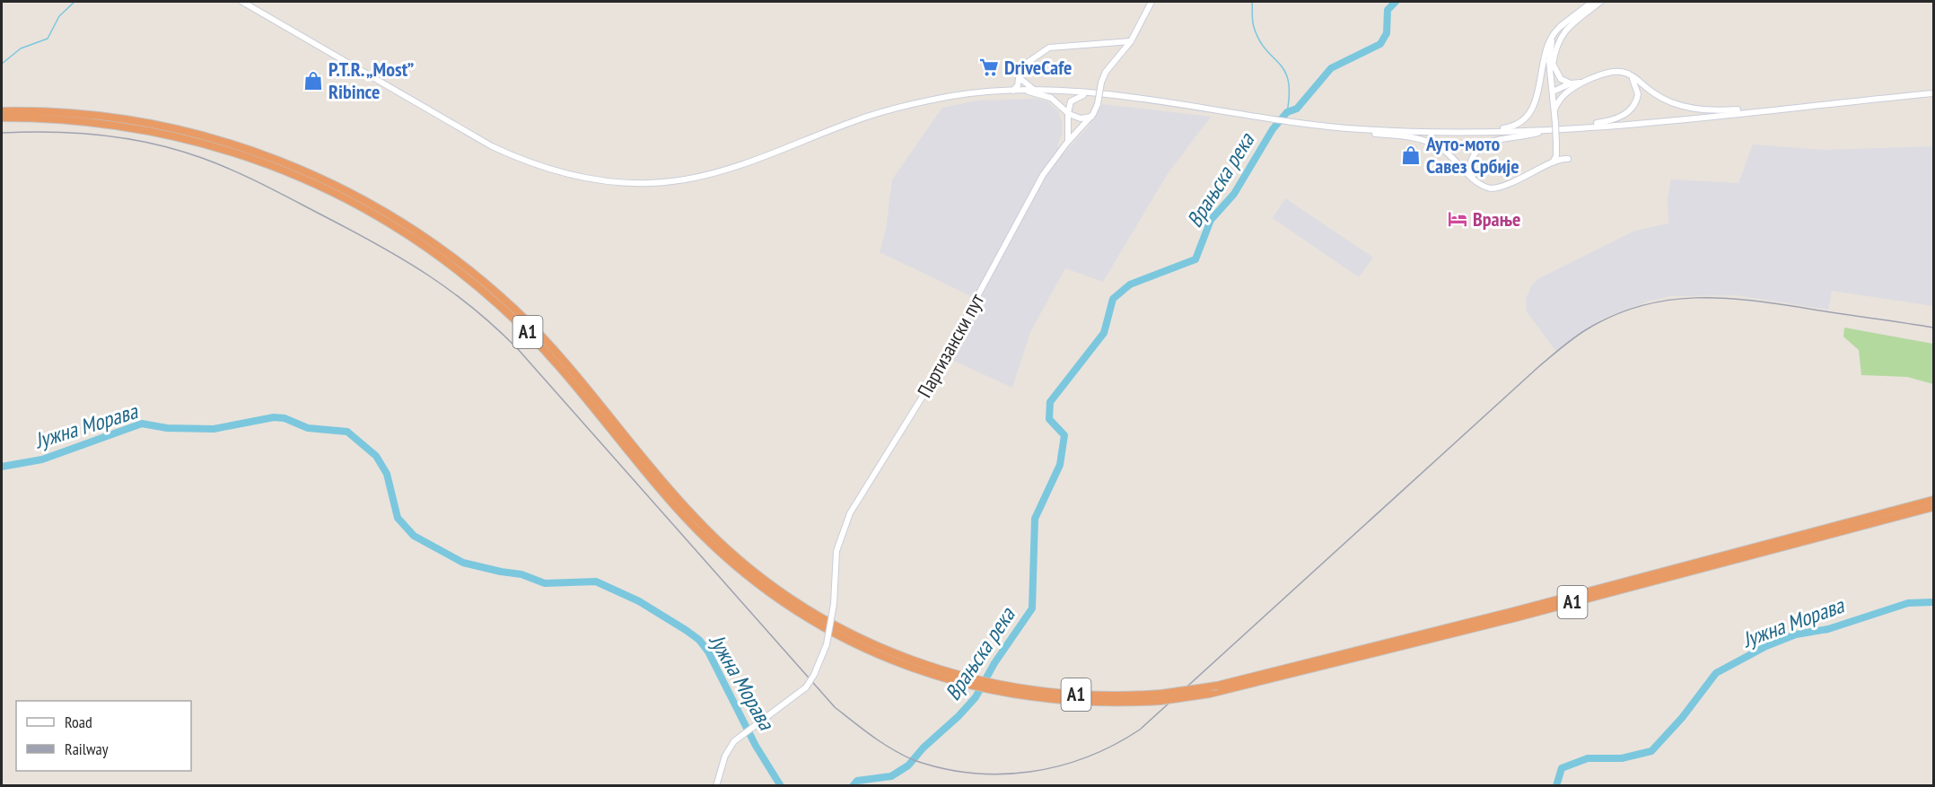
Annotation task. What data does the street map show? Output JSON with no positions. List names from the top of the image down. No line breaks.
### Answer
{"streets":{"highway":["A1"],"main road":["Партизански пут"]},"water":["Врањска река","Јужна Морава"],"places":{"supermarket":["DriveCafe"],"shop":["P.T.R. „Most” Ribince","Ауто-мото Савез Србије"],"hotel":["Врање"]},"legend":["Road","Railway"]}
